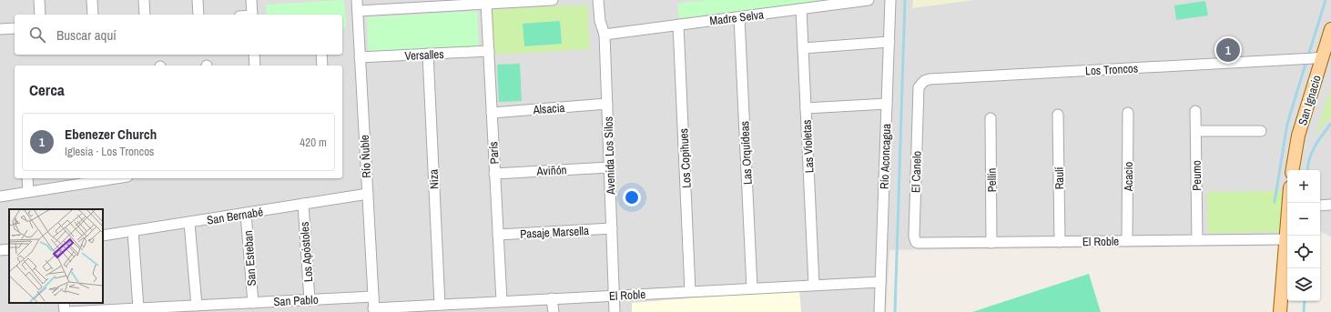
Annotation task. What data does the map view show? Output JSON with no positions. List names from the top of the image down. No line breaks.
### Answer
{"streets":{"main road":["San Ignacio"],"street":["Madre Selva","Versalles","Los Troncos","Alsacia","Las Violetas","París","Las Orquídeas","Avenida Los Silos","Río Ñuble","Río Aconcagua","Los Copihues","Aviñón","El Canelo","Peumo","Acacio","Raulí","Niza","Pellín","San Bernabé","Pasaje Marsella","El Roble","Los Apóstoles","San Esteban","San Pablo"]},"crossings":[["Madre Selva","Las Violetas"],["Madre Selva","Las Orquídeas"],["Madre Selva","Avenida Los Silos"],["Madre Selva","Los Copihues"],["Versalles","París"],["Versalles","Río Ñuble"],["Versalles","Niza"],["Los Troncos","San Ignacio"],["Los Troncos","El Canelo"],["Alsacia","París"],["Alsacia","Avenida Los Silos"],["Las Violetas","El Roble"],["París","Aviñón"],["París","Pasaje Marsella"],["París","El Roble"],["Las Orquídeas","El Roble"],["Avenida Los Silos","Aviñón"],["Avenida Los Silos","Pasaje Marsella"],["Avenida Los Silos","El Roble"],["Río Ñuble","San Bernabé"],["Río Ñuble","El Roble"],["Río Ñuble","San Pablo"],["Río Aconcagua","El Roble"],["Los Copihues","El Roble"],["El Canelo","El Roble"],["Peumo","El Roble"],["Acacio","El Roble"],["Raulí","El Roble"],["Niza","El Roble"],["Pellín","El Roble"],["San Bernabé","Los Apóstoles"],["San Bernabé","San Esteban"],["Los Apóstoles","San Pablo"],["San Esteban","San Pablo"]],"page":{"search":"Buscar aquí","pins":"1","heading":"Cerca","list":[{"mark":"1","name":"Ebenezer Church","note":"Iglesia · Los Troncos","value":"420 m"}],"map_buttons":["+","−"]}}
